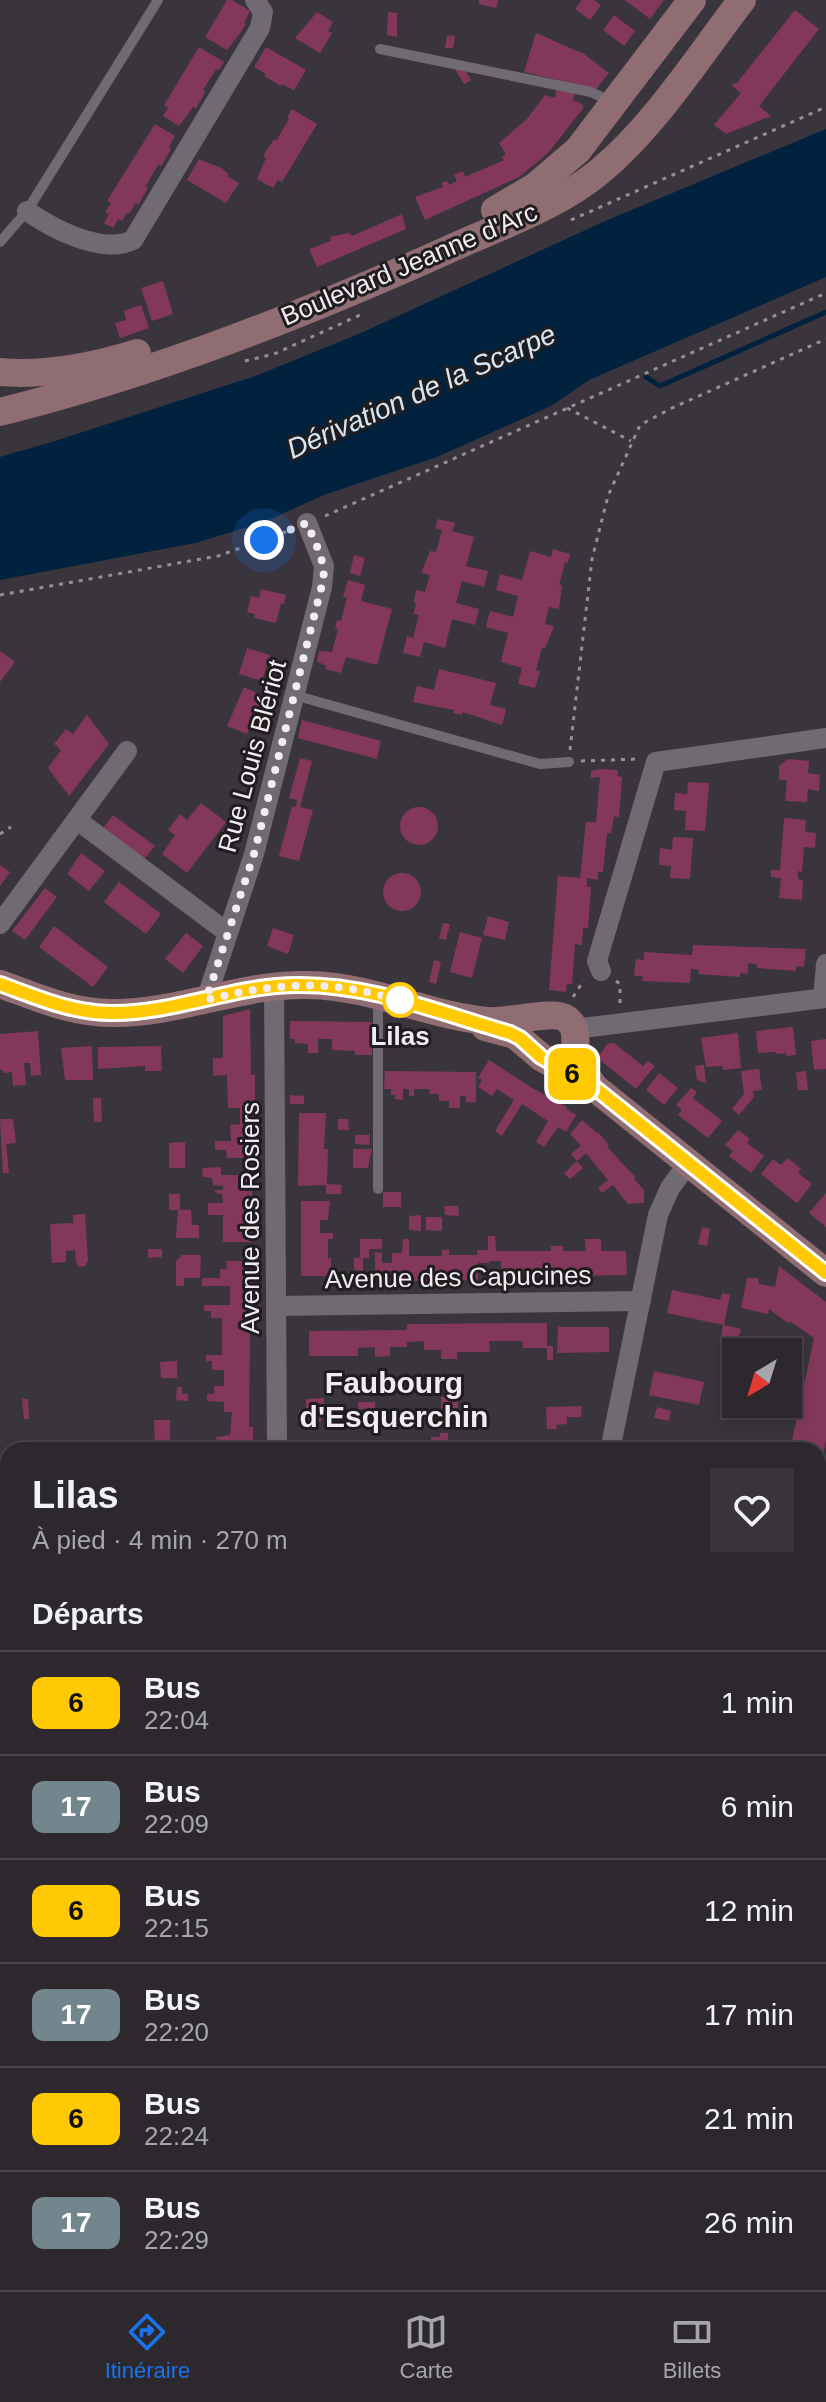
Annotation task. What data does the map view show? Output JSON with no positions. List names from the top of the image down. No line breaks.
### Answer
{"streets":{"main road":["Boulevard Jeanne d'Arc"],"street":["Rue Louis Blériot","Avenue des Rosiers","Avenue des Capucines"]},"crossings":[["Avenue des Rosiers","Avenue des Capucines"]],"districts":["Faubourg d'Esquerchin"],"water":["Dérivation de la Scarpe"],"places":["Lilas"],"lines":["bus line 6"],"north":"bottom left","page":{"on_map":"6","heading":[["Lilas","À pied · 4 min · 270 m"],"Départs"],"list":[{"mark":"6","name":"Bus","note":"22:04","value":"1 min"},{"mark":"17","name":"Bus","note":"22:09","value":"6 min"},{"mark":"6","name":"Bus","note":"22:15","value":"12 min"},{"mark":"17","name":"Bus","note":"22:20","value":"17 min"},{"mark":"6","name":"Bus","note":"22:24","value":"21 min"},{"mark":"17","name":"Bus","note":"22:29","value":"26 min"}],"tabs":["Itinéraire","Carte","Billets"]}}
